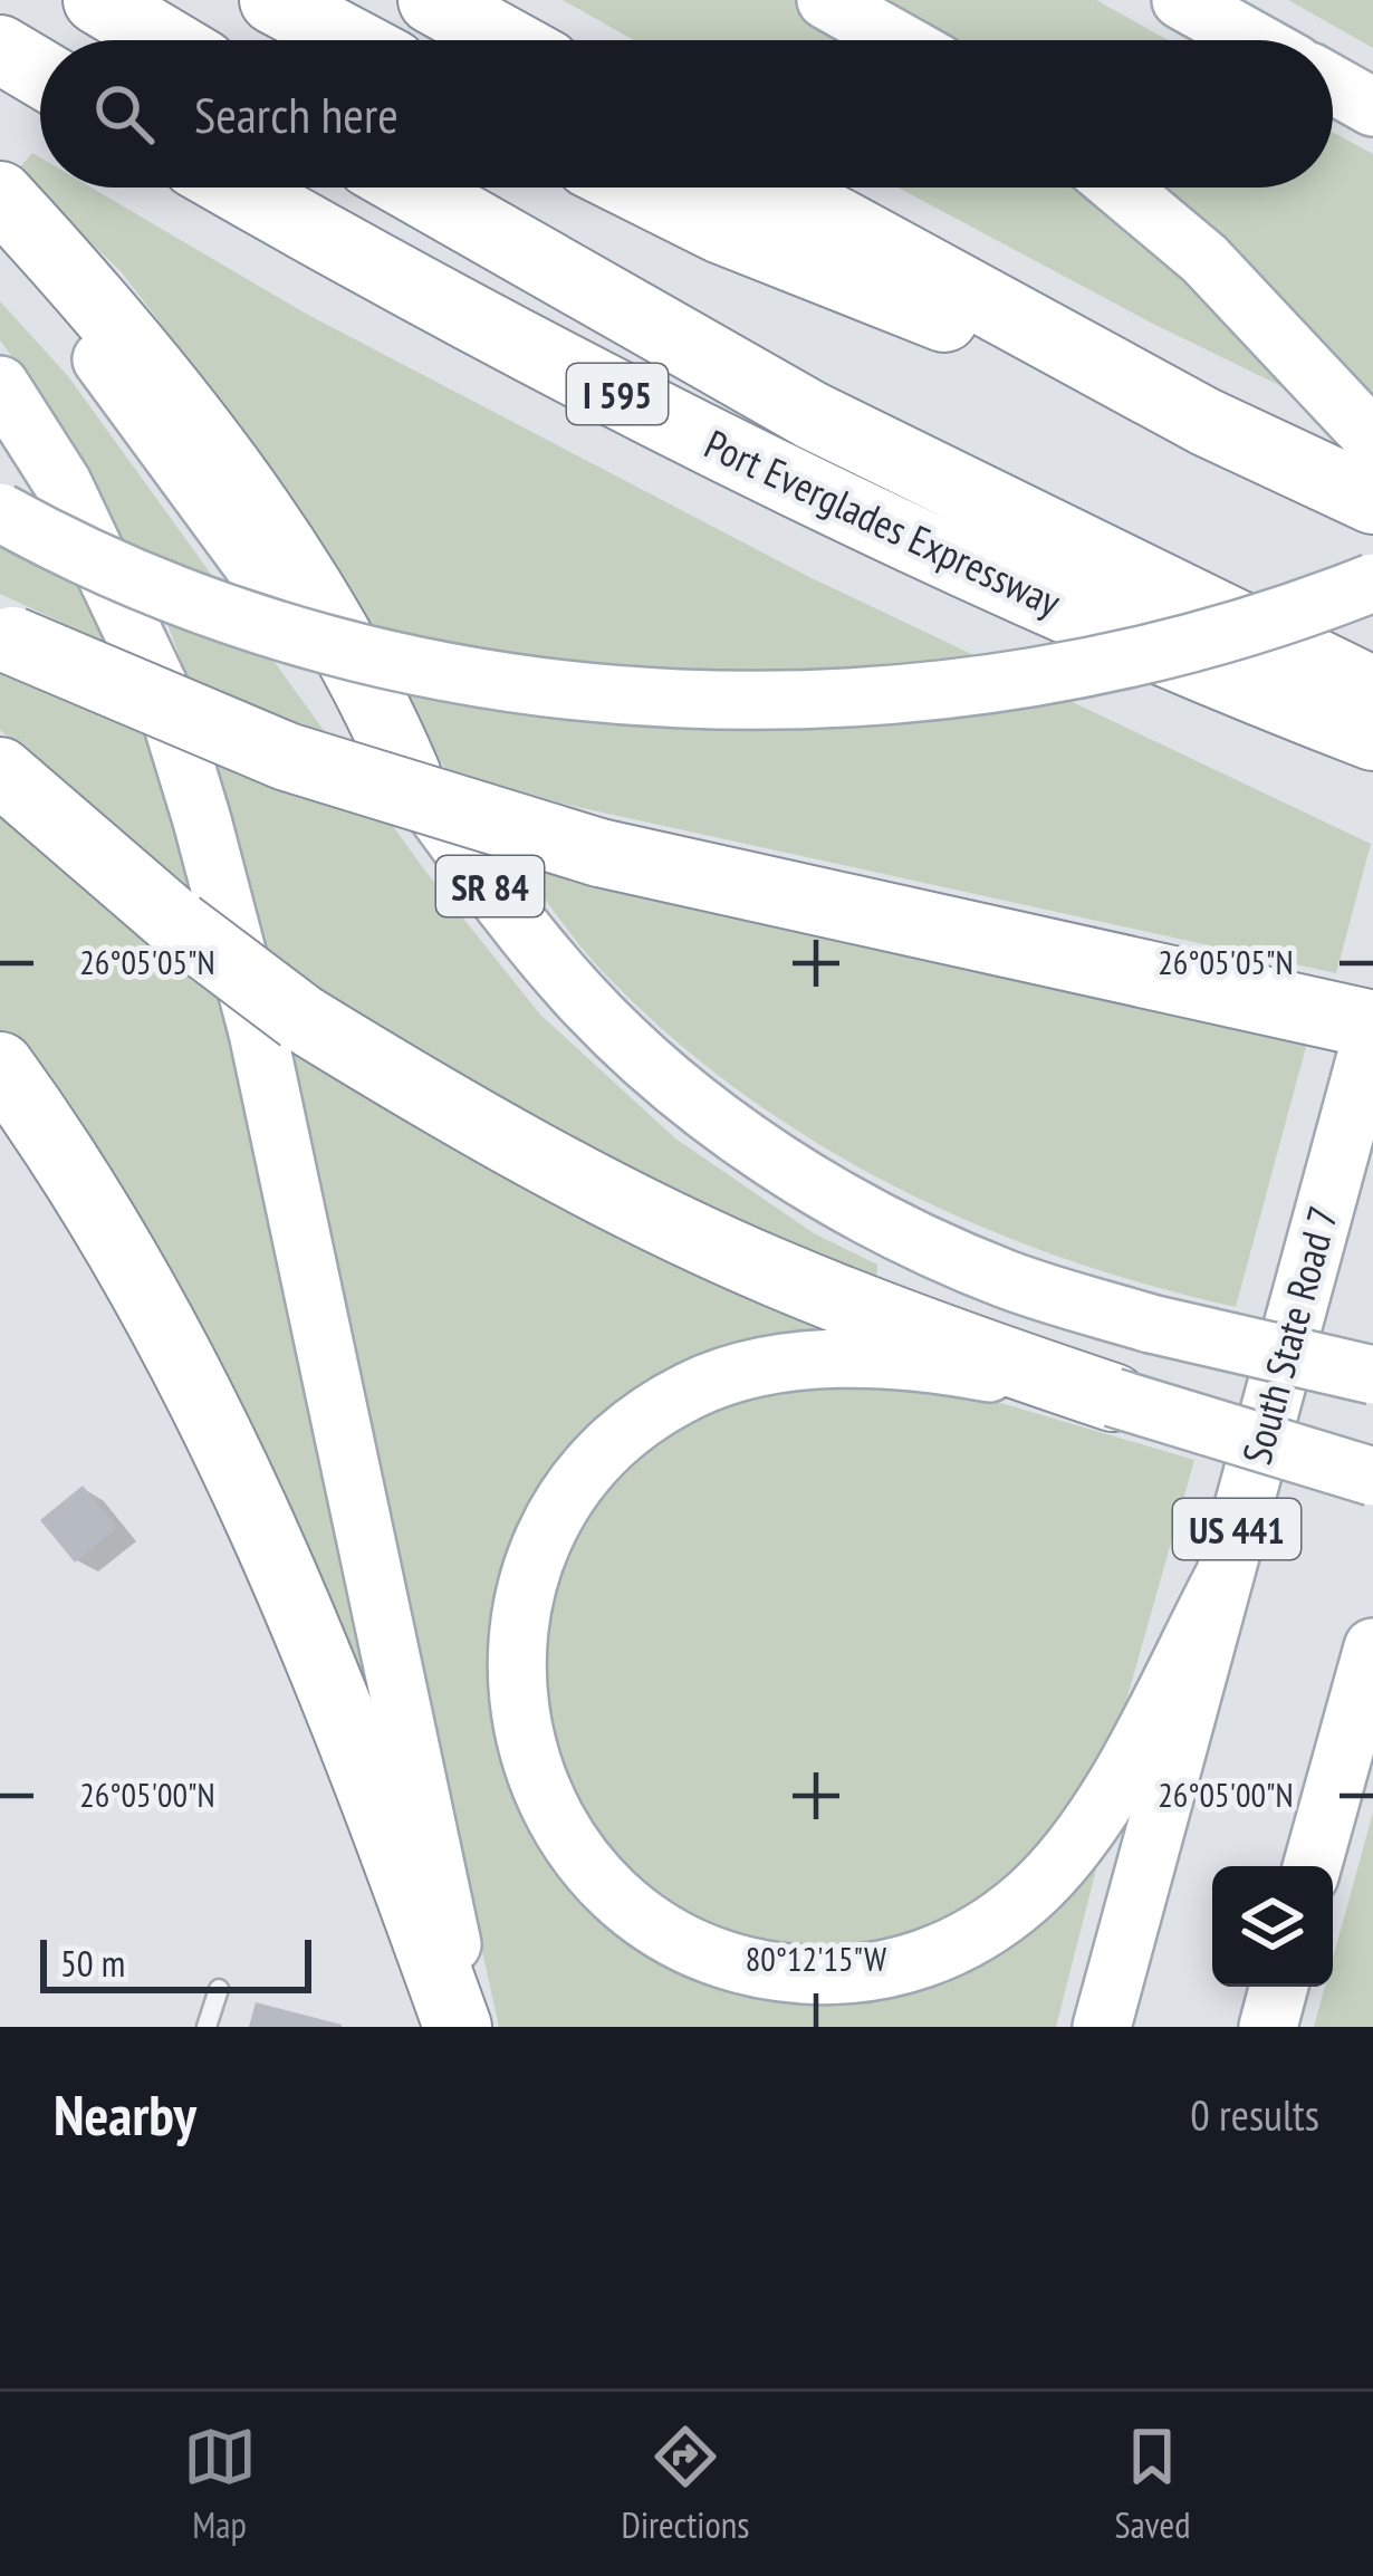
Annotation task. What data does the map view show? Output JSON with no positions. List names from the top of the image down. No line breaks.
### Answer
{"streets":{"highway":["I 595","Port Everglades Expressway"],"main road":["SR 84","South State Road 7","US 441"]},"scale_bar":"50 m","page":{"search":"Search here","scale":"50 m","heading":["Nearby","0 results"],"nav":["Map","Directions","Saved"]},"coordinates":["26°05'05\"N","26°05'00\"N","80°12'15\"W"]}
